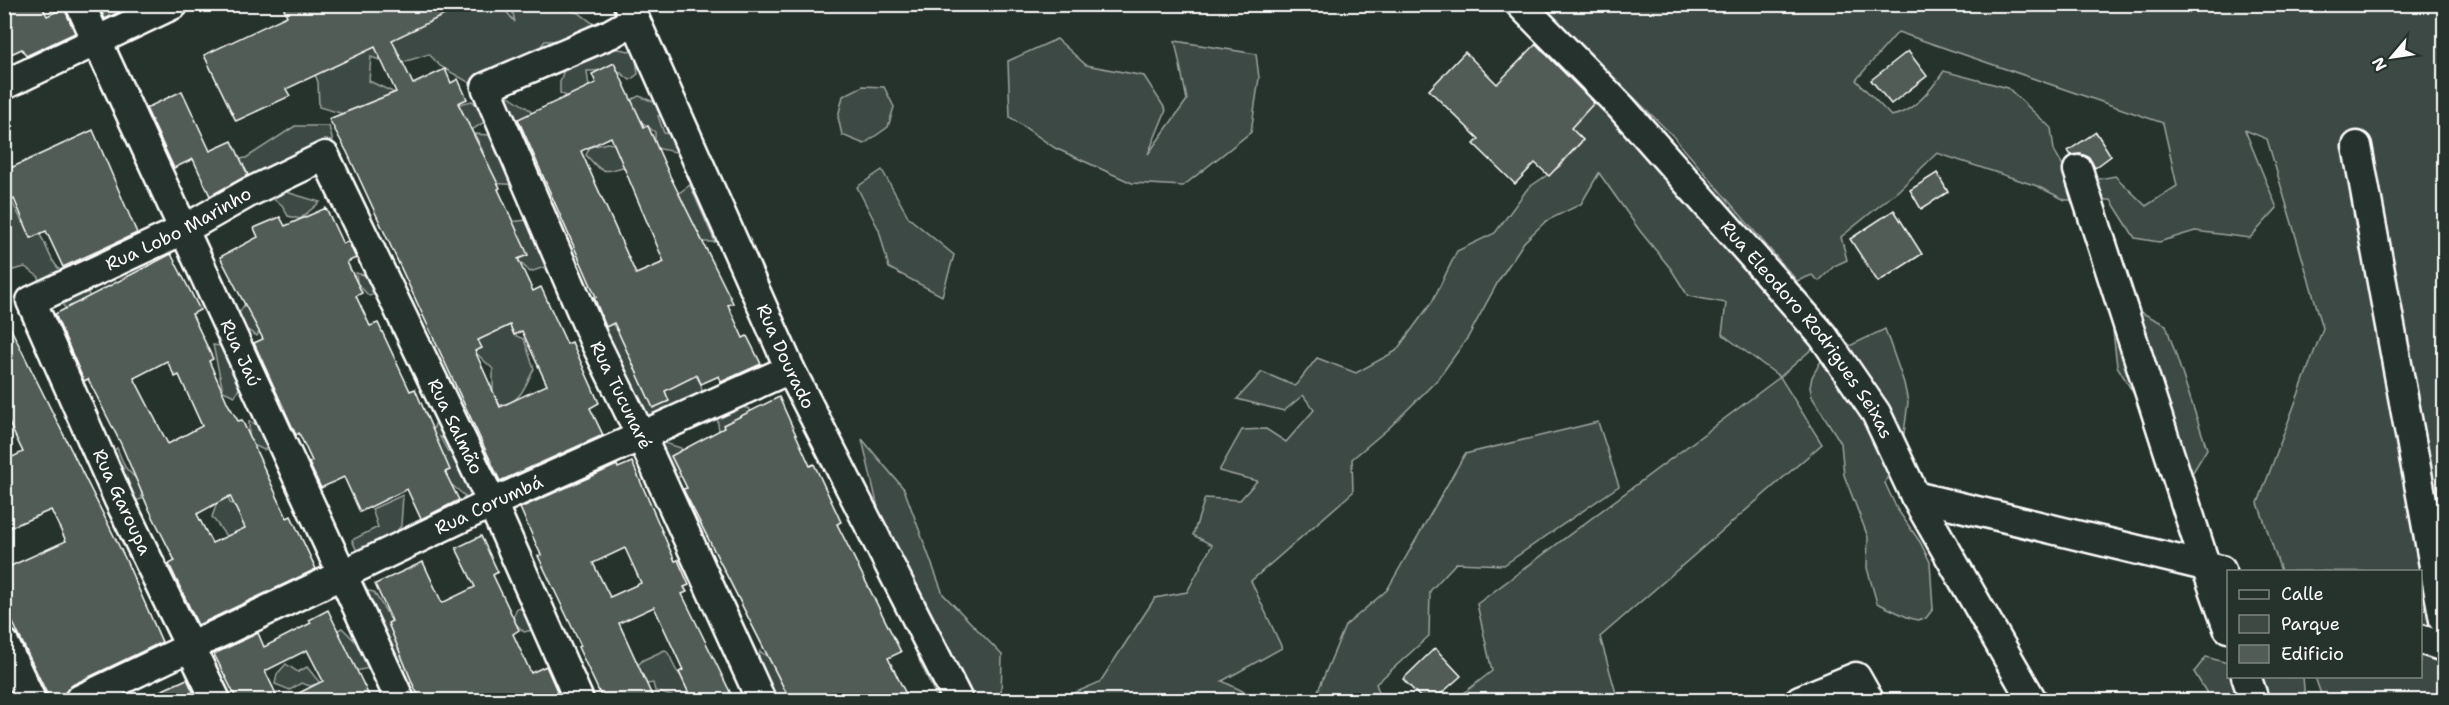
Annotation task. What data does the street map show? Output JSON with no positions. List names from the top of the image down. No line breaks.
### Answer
{"streets":{"street":["Rua Lobo Marinho","Rua Eleodoro Rodrigues Seixas","Rua Jaú","Rua Dourado","Rua Tucunaré","Rua Salmão","Rua Garoupa","Rua Corumbá"]},"crossings":[["Rua Lobo Marinho","Rua Jaú"],["Rua Lobo Marinho","Rua Salmão"],["Rua Lobo Marinho","Rua Garoupa"],["Rua Jaú","Rua Corumbá"],["Rua Dourado","Rua Tucunaré"],["Rua Dourado","Rua Corumbá"],["Rua Tucunaré","Rua Corumbá"],["Rua Salmão","Rua Corumbá"],["Rua Garoupa","Rua Corumbá"]],"legend":["Calle","Parque","Edificio"],"north":"bottom left"}
